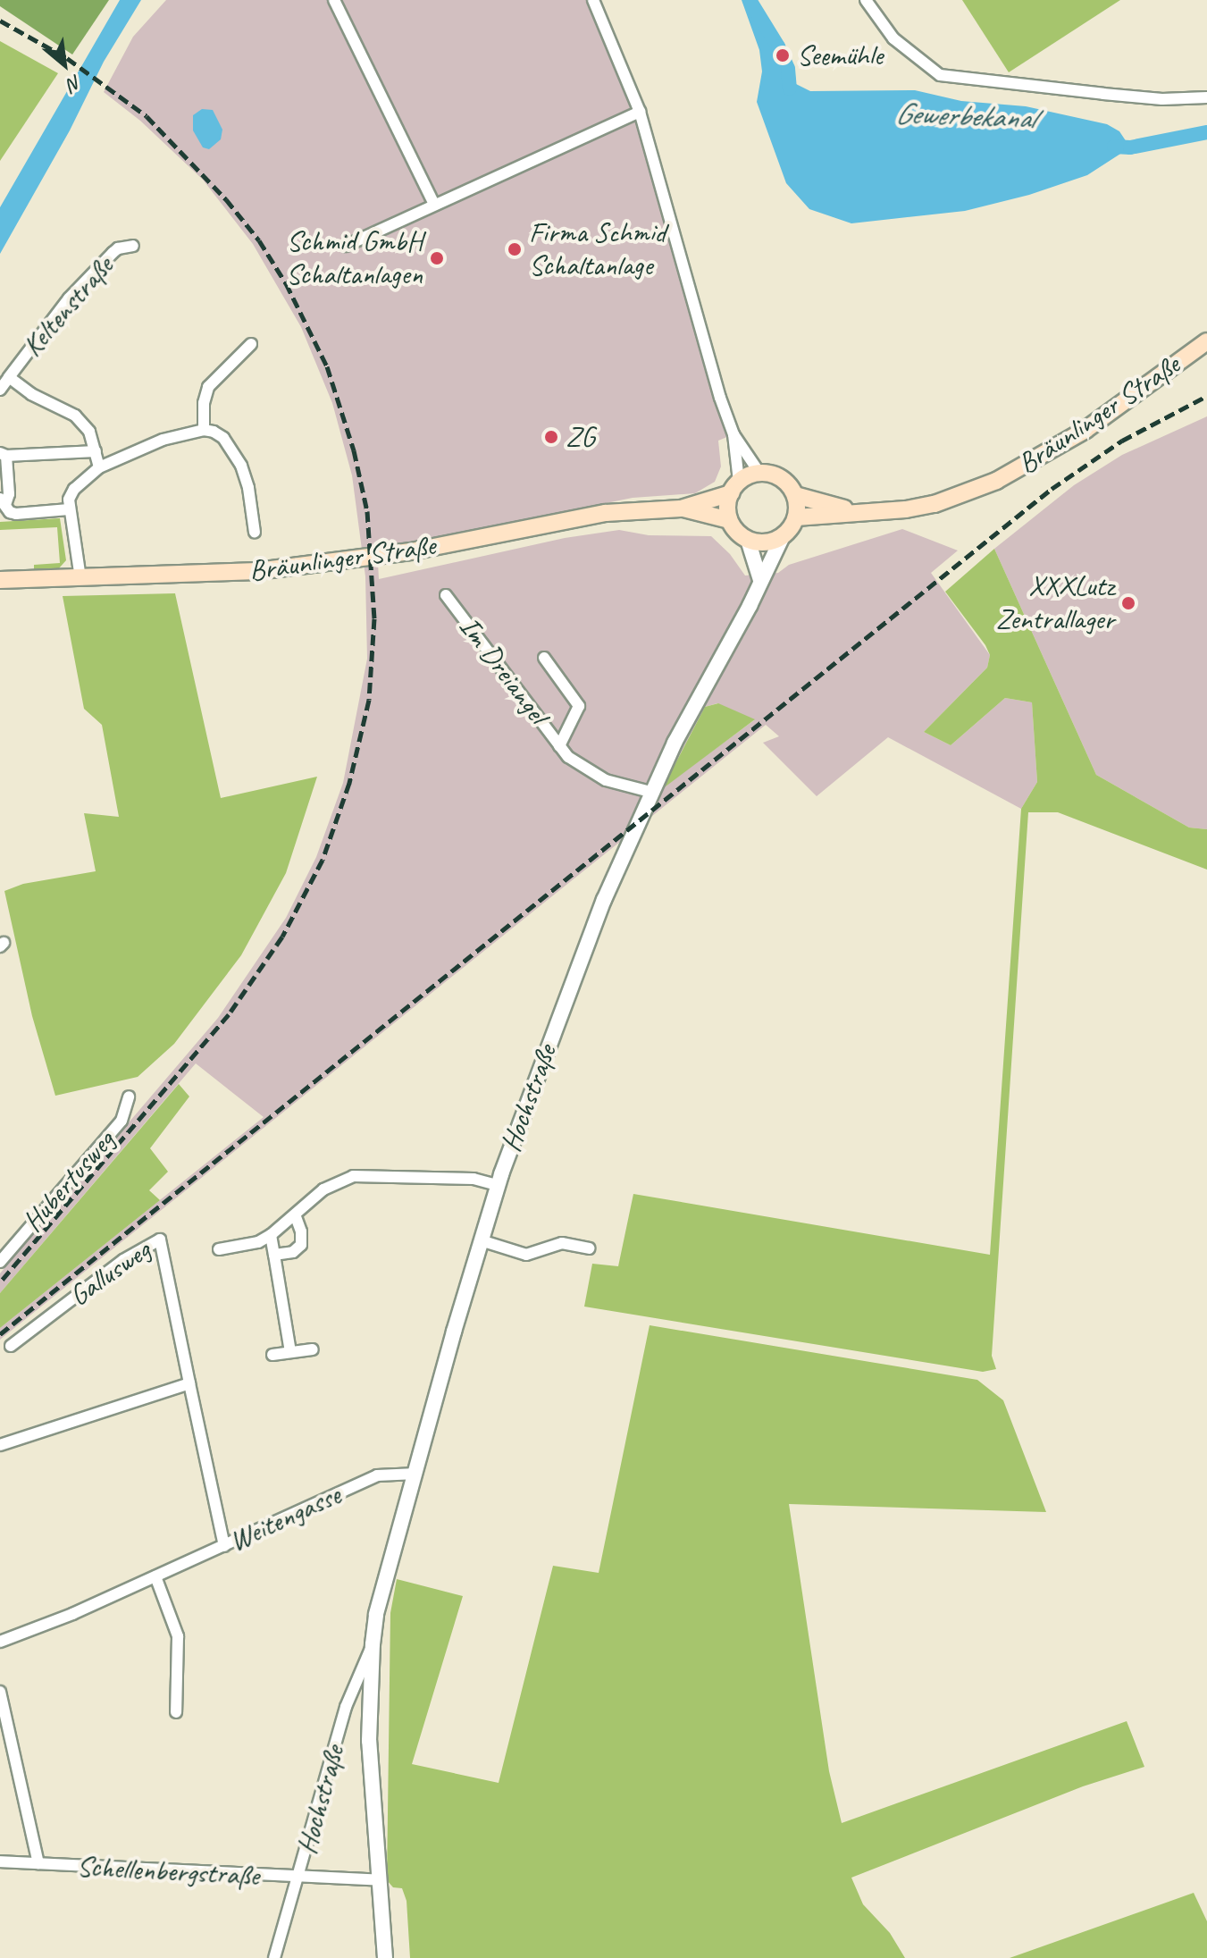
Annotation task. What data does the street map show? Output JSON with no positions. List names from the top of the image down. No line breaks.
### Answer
{"streets":{"main road":["Bräunlinger Straße"],"street":["Keltenstraße","Im Dreiangel","Hochstraße","Hubertusweg","Gallusweg","Weitengasse","Schellenbergstraße"]},"crossings":[["Bräunlinger Straße","Hochstraße"],["Im Dreiangel","Hochstraße"],["Hochstraße","Weitengasse"],["Hochstraße","Schellenbergstraße"],["Gallusweg","Weitengasse"]],"water":["Gewerbekanal"],"places":["Seemühle","Firma Schmid Schaltanlage","Schmid GmbH Schaltanlagen","ZG","XXXLutz Zentrallager"],"north":"bottom right"}
